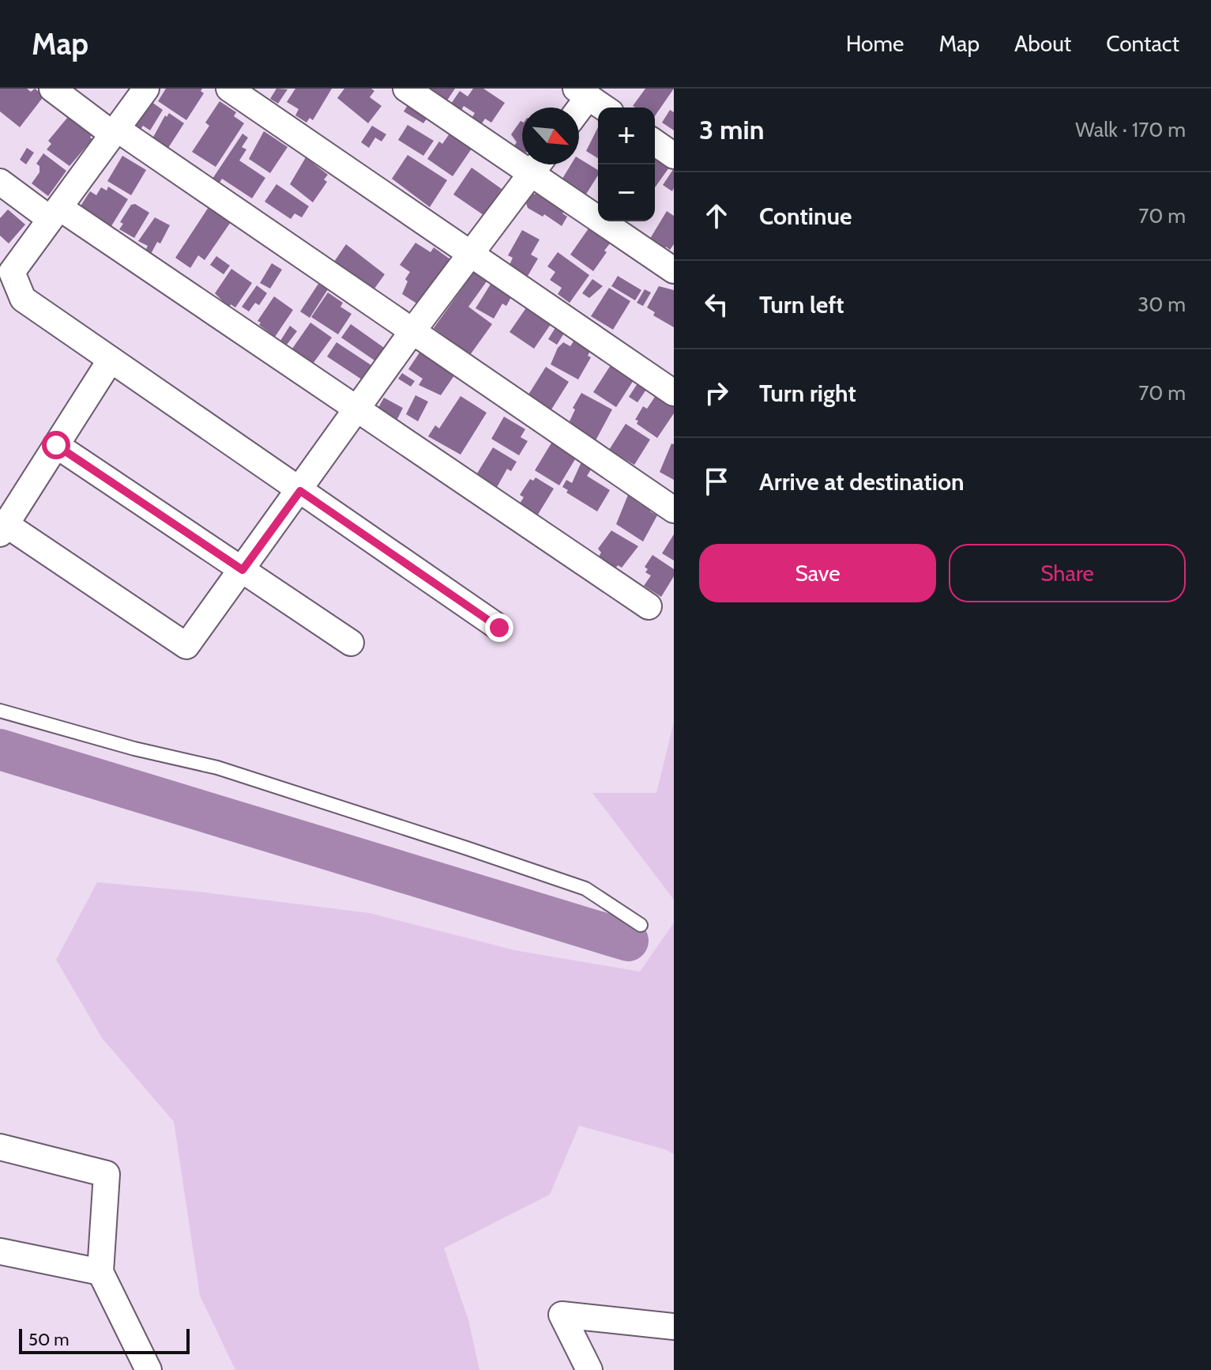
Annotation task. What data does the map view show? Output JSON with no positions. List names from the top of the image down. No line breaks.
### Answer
{"scale_bar":"50 m","north":"bottom right","page":{"header":"Map","nav":["Home","Map","About","Contact"],"heading":["3 min","Walk · 170 m"],"map_buttons":["+","−"],"list":[["Continue","70 m"],["Turn left","30 m"],["Turn right","70 m"],"Arrive at destination"],"buttons":["Save","Share"],"scale":"50 m"}}
